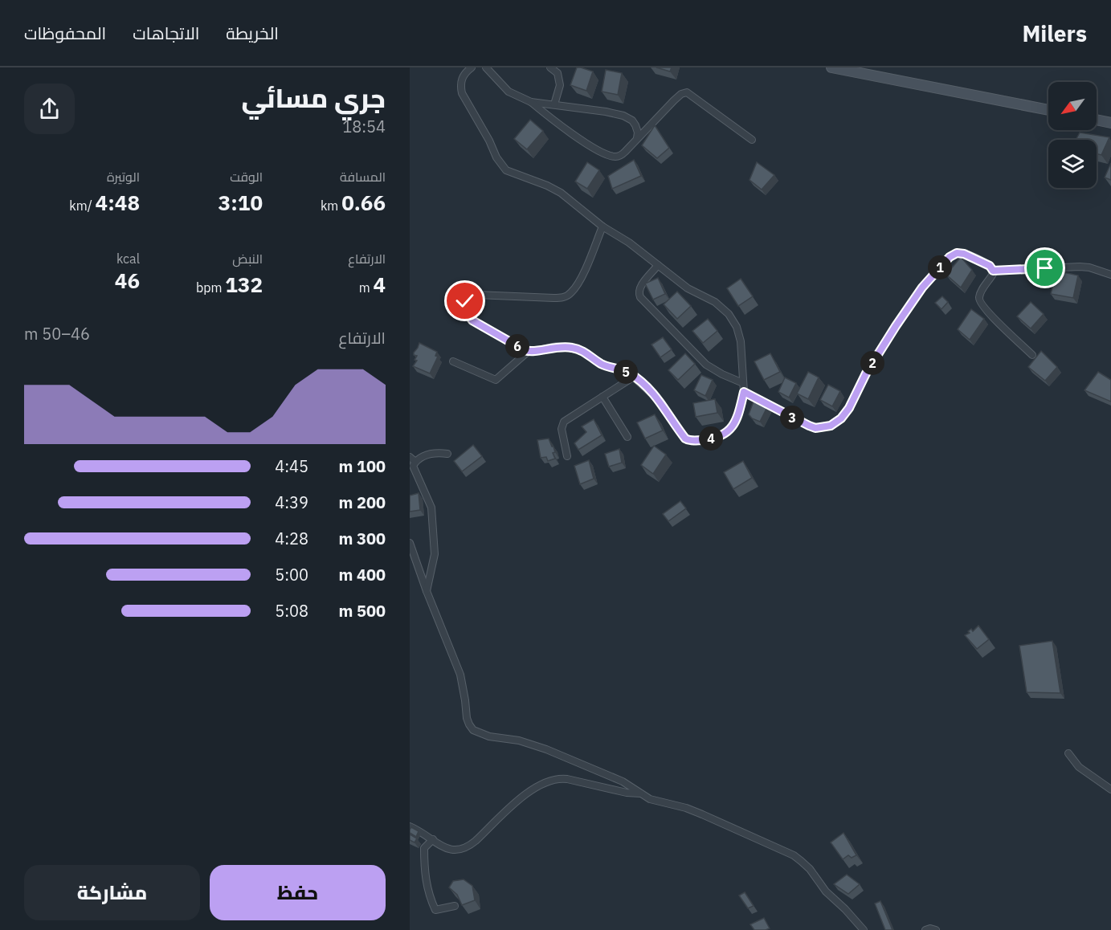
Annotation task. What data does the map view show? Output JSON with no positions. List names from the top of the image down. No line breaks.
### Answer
{"north":"bottom left","page":{"header":"Milers","nav":["الخريطة","الاتجاهات","المحفوظات"],"heading":["جري مسائي","18:54"],"stats":[["المسافة","0.66 km"],["الوقت","3:10"],["الوتيرة","4:48 /km"],["الارتفاع","4 m"],["النبض","132 bpm"],["kcal","46"]],"pins":["1","6","2","5","3","4"],"chart":["الارتفاع","46–50 m"],"list":[{"name":"100 m","note":"4:45"},{"name":"200 m","note":"4:39"},{"name":"300 m","note":"4:28"},{"name":"400 m","note":"5:00"},{"name":"500 m","note":"5:08"}],"buttons":["حفظ","مشاركة"]}}
